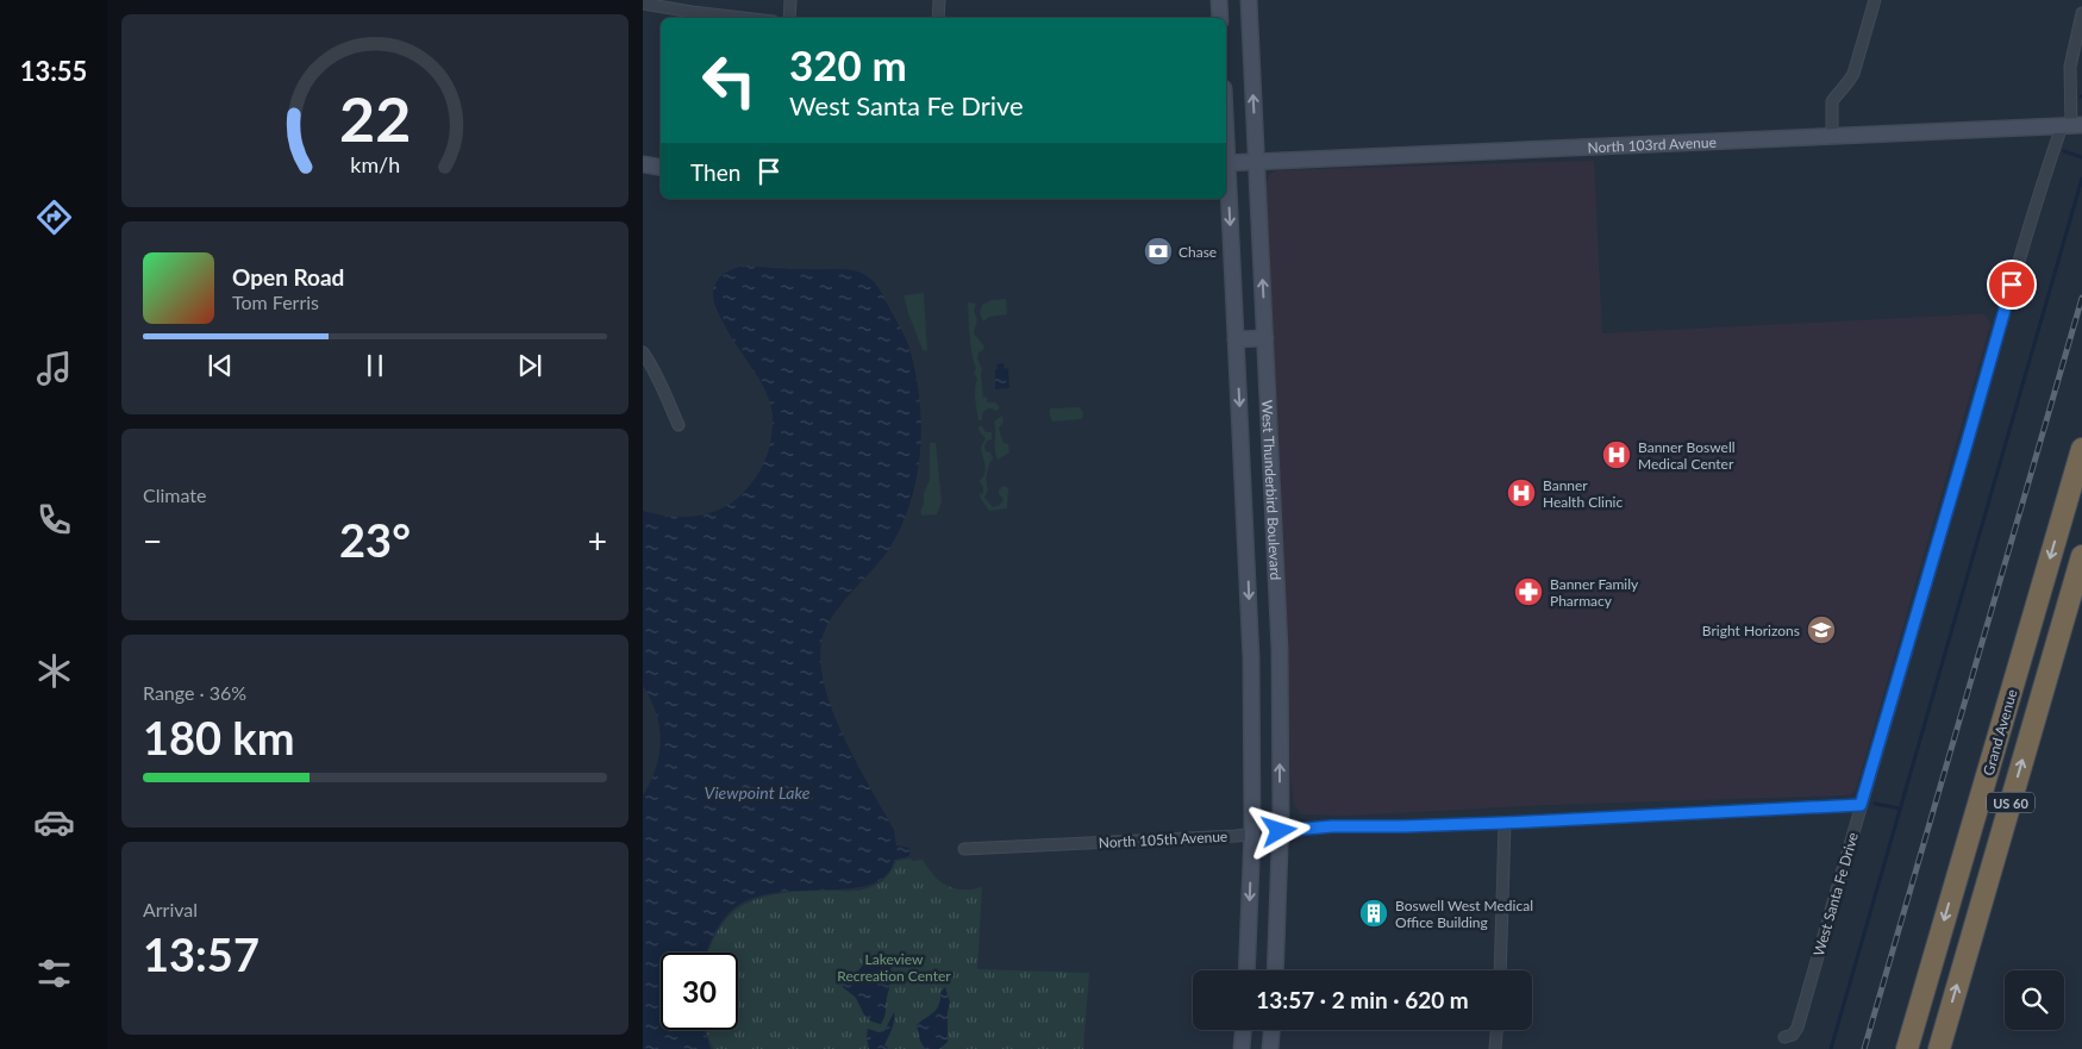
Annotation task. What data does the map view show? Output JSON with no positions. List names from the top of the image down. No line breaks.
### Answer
{"streets":{"highway":["Grand Avenue","US 60"],"street":["North 103rd Avenue","West Thunderbird Boulevard","North 105th Avenue","West Santa Fe Drive"]},"crossings":[["North 103rd Avenue","West Thunderbird Boulevard"],["North 103rd Avenue","West Santa Fe Drive"],["West Thunderbird Boulevard","North 105th Avenue"],["North 105th Avenue","West Santa Fe Drive"]],"water":["Viewpoint Lake"],"parks":["Lakeview Recreation Center"],"places":{"bank":["Chase"],"hospital":["Banner Boswell Medical Center","Banner Health Clinic"],"pharmacy":["Banner Family Pharmacy"],"school or university":["Bright Horizons"],"building":["Boswell West Medical Office Building"]},"page":{"tabs":"13:55","turn":["320 m","West Santa Fe Drive"],"then":"Then","song":["Open Road","Tom Ferris"],"tile":["Climate",["Range · 36%","180 km"],["Arrival","13:57"]],"heat":["−","23°","+"],"limit":"30","trip":"13:57 · 2 min · 620 m","gauge":["22","km/h"]}}
